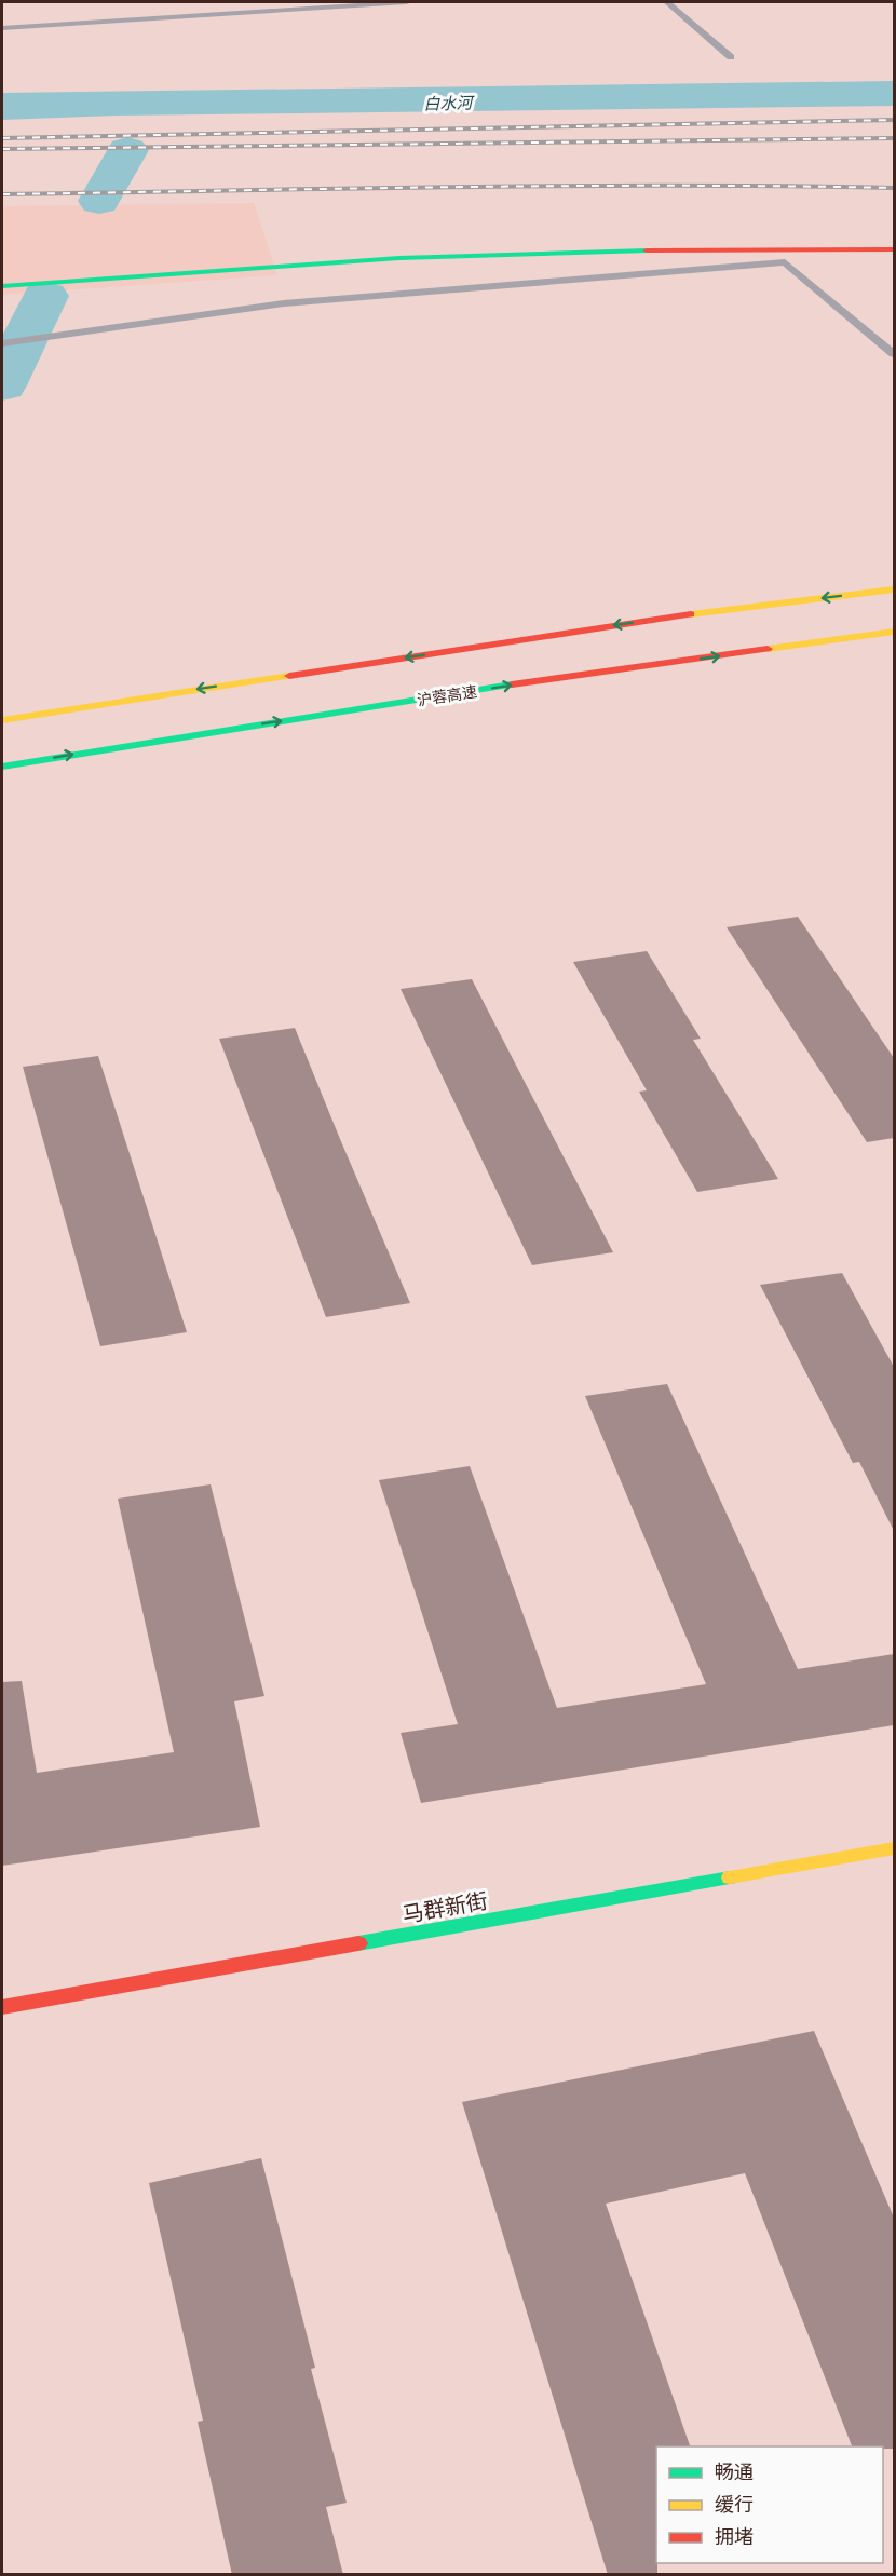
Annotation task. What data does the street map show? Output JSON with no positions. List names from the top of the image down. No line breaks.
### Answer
{"streets":{"main road":["沪蓉高速","马群新街"]},"water":["白水河"],"legend":["畅通","缓行","拥堵"]}
